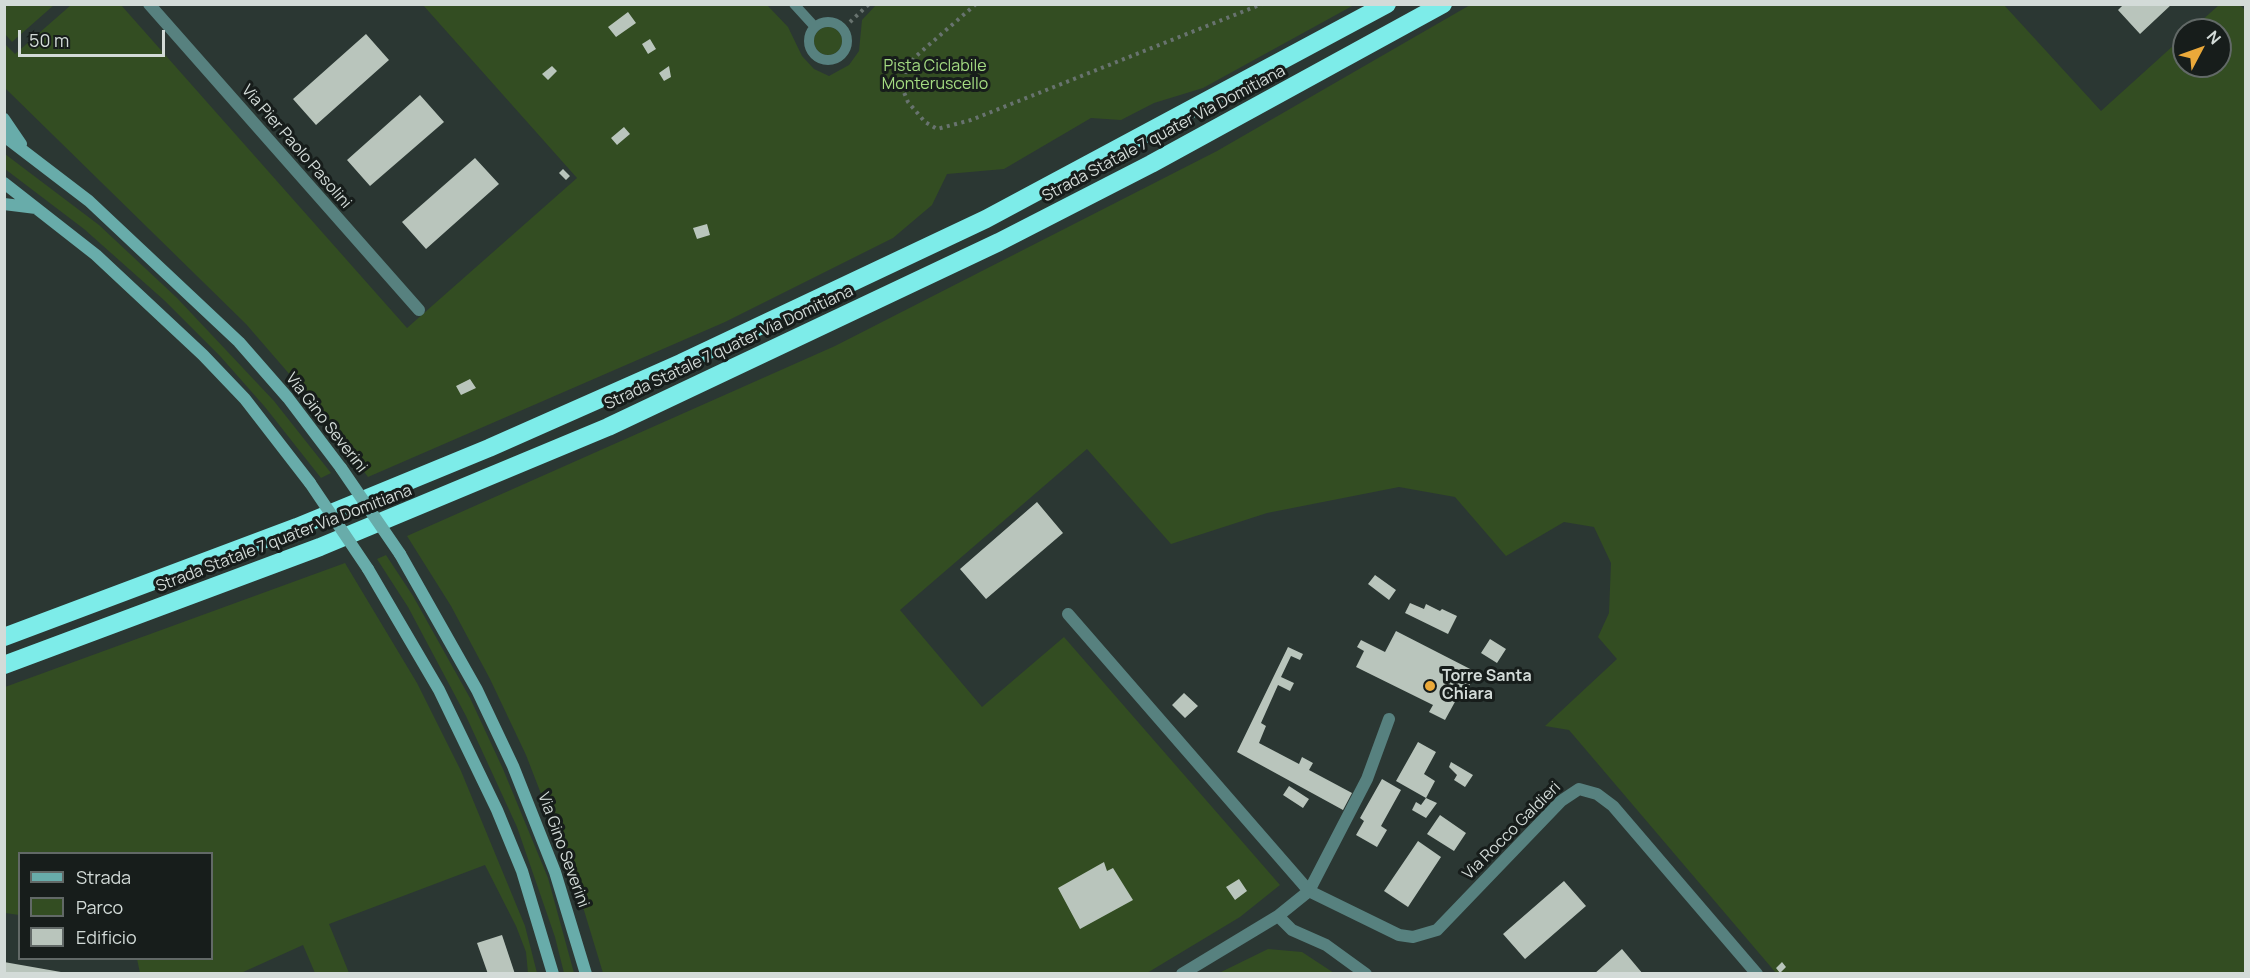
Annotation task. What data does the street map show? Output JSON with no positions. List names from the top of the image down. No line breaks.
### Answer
{"streets":{"highway":["Strada Statale 7 quater Via Domitiana"],"street":["Via Pier Paolo Pasolini","Via Gino Severini","Via Rocco Galdieri"]},"parks":["Pista Ciclabile Monteruscello"],"places":["Torre Santa Chiara"],"legend":["Strada","Parco","Edificio"],"scale_bar":"50 m","north":"top right"}
